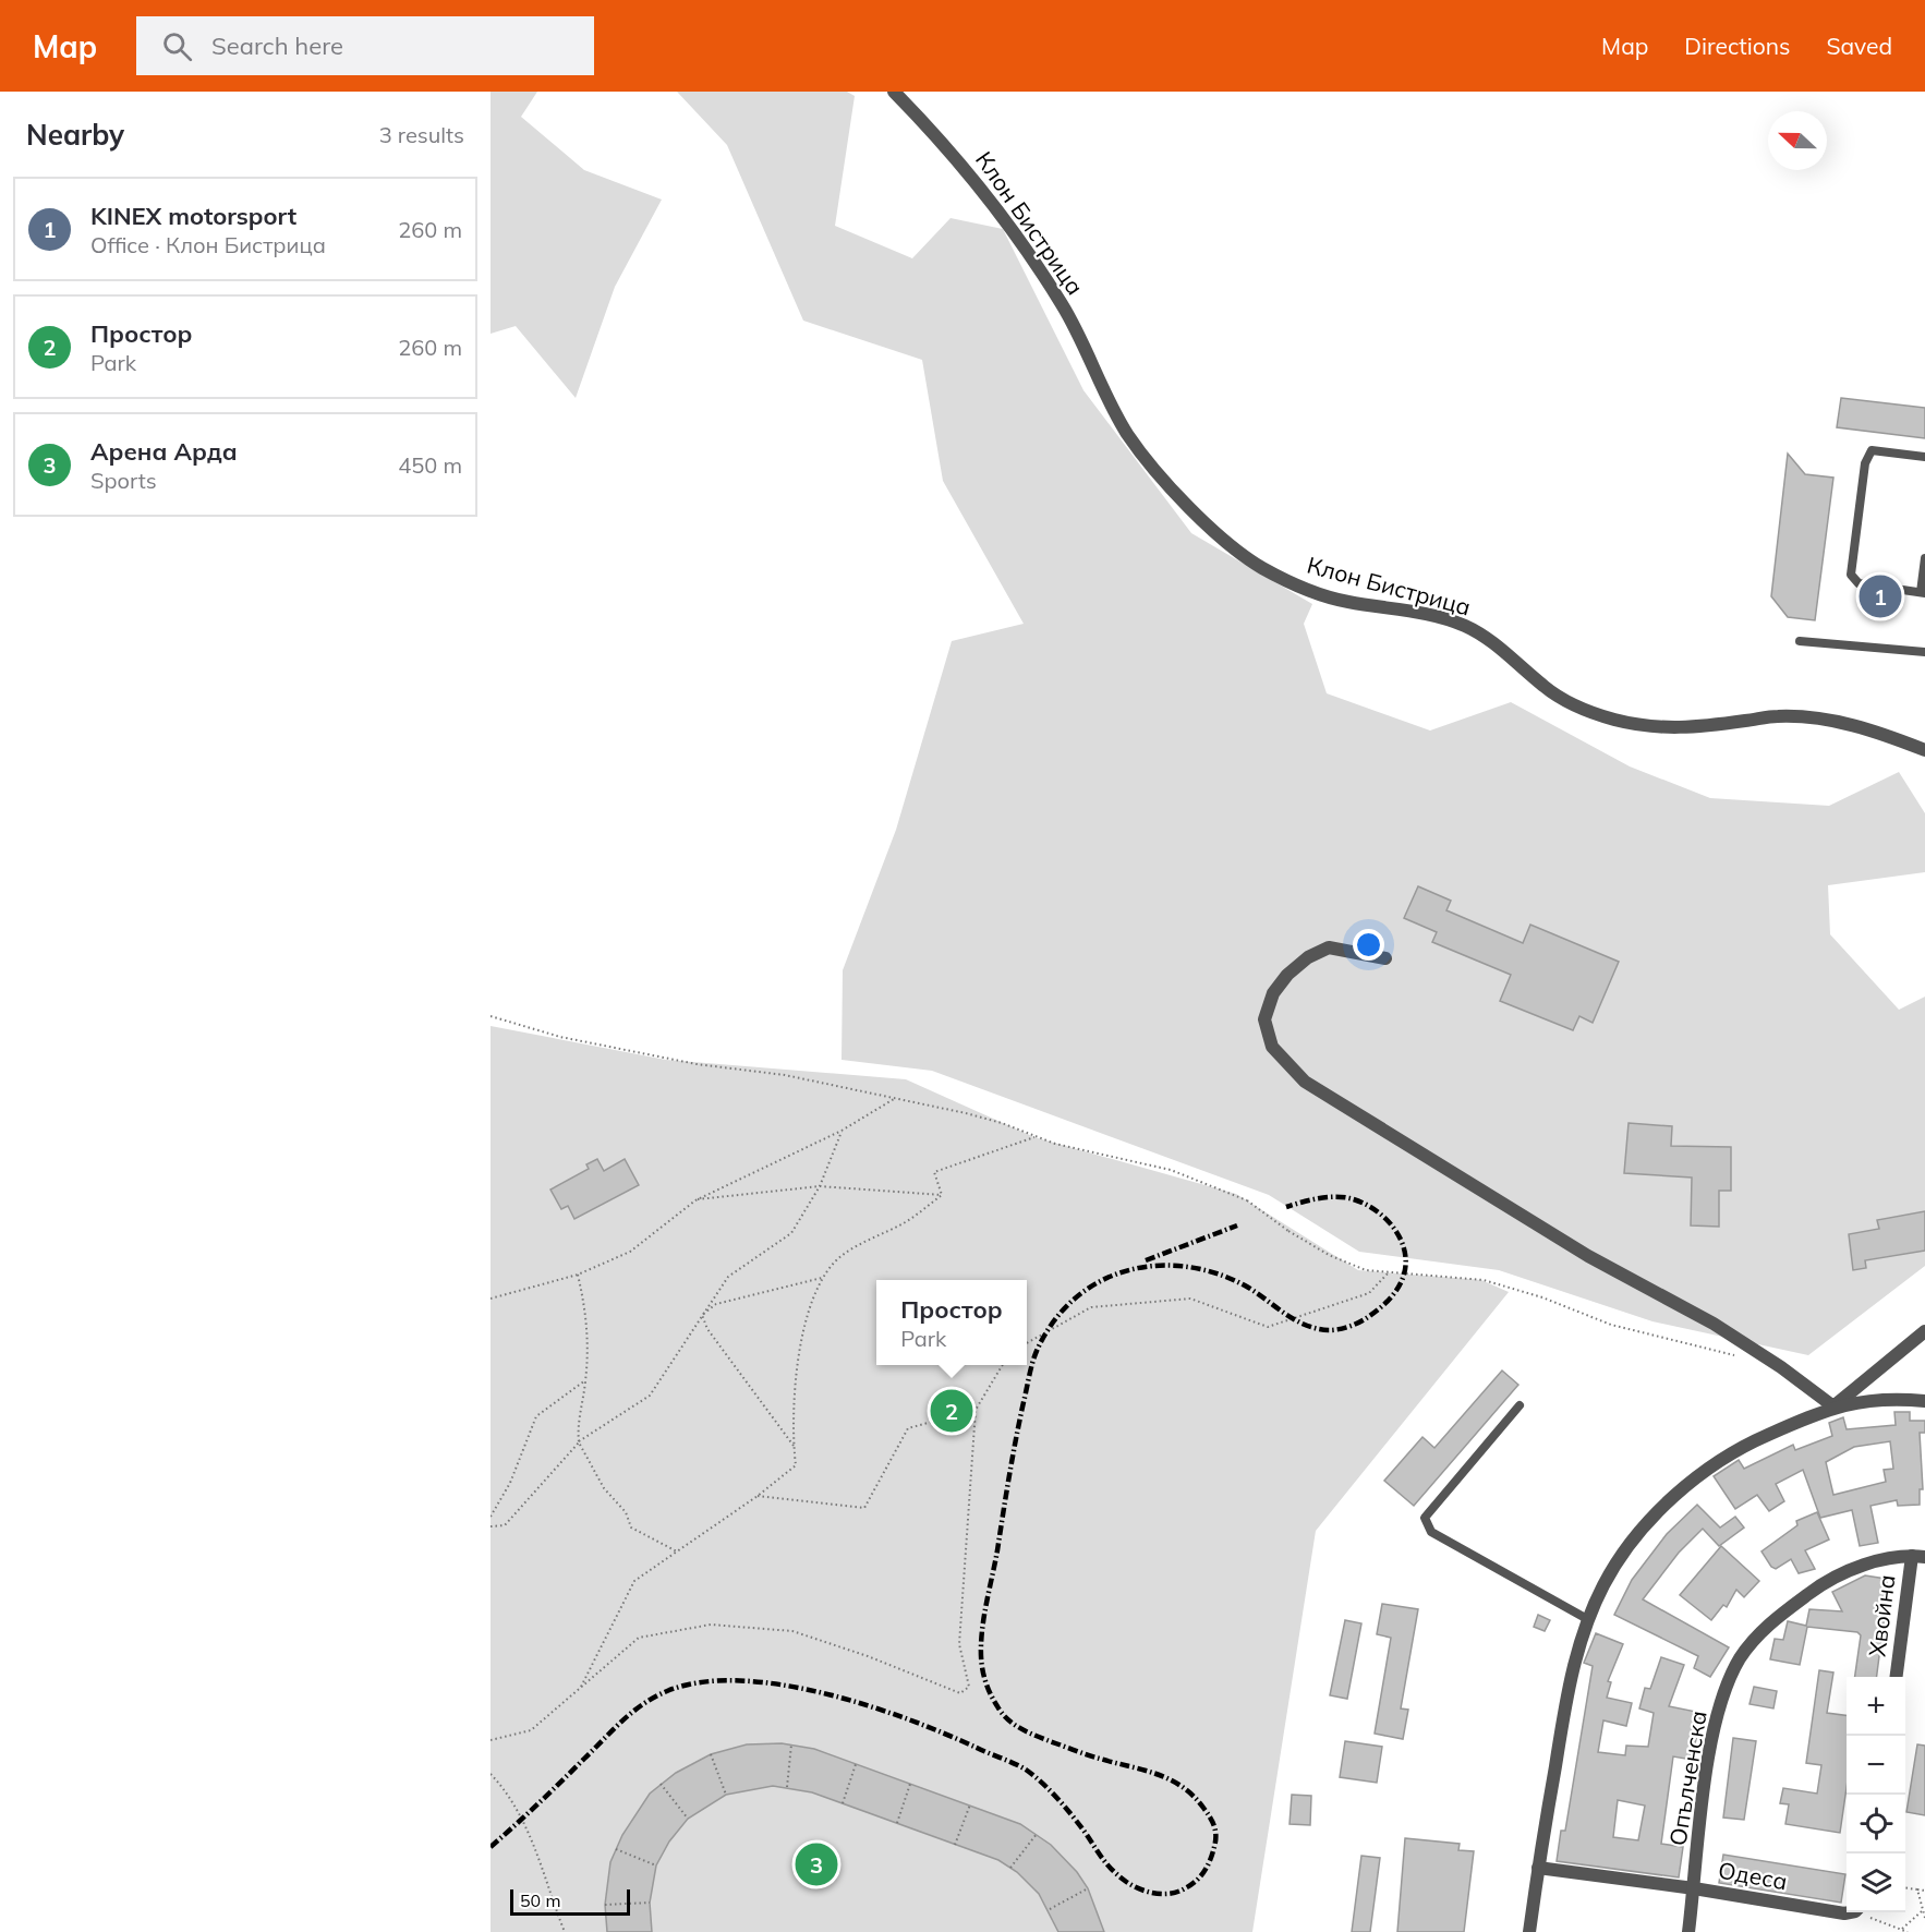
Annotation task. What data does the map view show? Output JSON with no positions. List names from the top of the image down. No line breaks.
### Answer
{"streets":{"street":["Клон Бистрица","Хвойна","Опълченска","Одеса"]},"crossings":[["Хвойна","Опълченска"],["Опълченска","Одеса"]],"scale_bar":"50 m","north":"left","page":{"header":"Map","search":"Search here","nav":["Map","Directions","Saved"],"heading":["Nearby","3 results"],"list":[{"mark":"1","name":"KINEX motorsport","note":"Office · Клон Бистрица","value":"260 m"},{"mark":"2","name":"Простор","note":"Park","value":"260 m"},{"mark":"3","name":"Арена Арда","note":"Sports","value":"450 m"}],"pins":["1","2","3"],"popup":["Простор","Park"],"map_buttons":["+","−"],"scale":"50 m"}}
